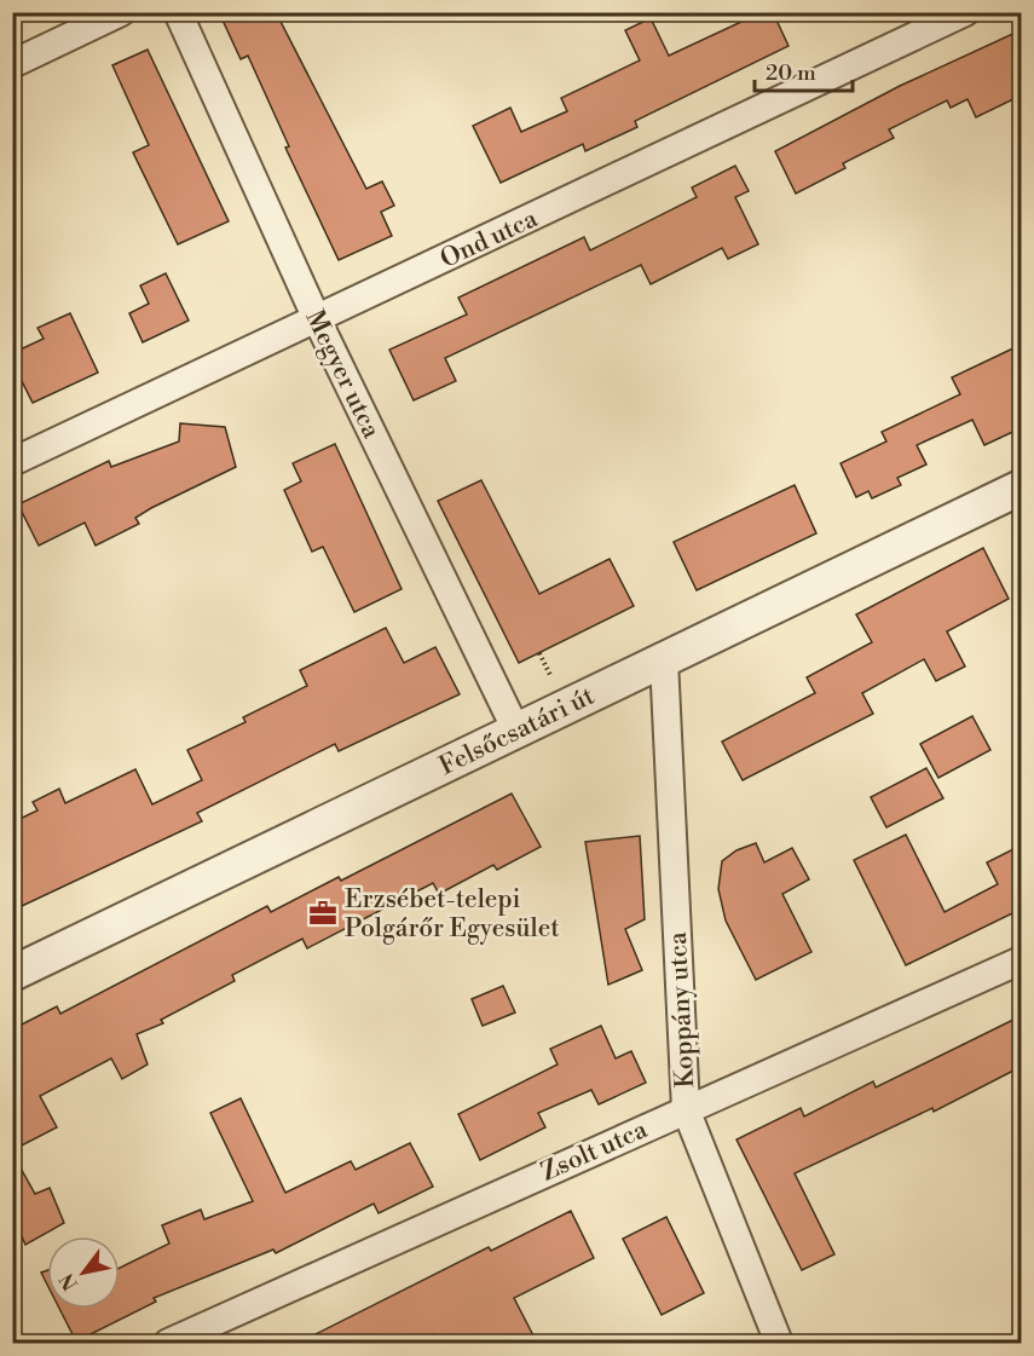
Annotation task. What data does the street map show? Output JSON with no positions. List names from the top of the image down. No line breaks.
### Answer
{"streets":{"street":["Ond utca","Megyer utca","Felsőcsatári út","Koppány utca","Zsolt utca"]},"crossings":[["Ond utca","Megyer utca"],["Megyer utca","Felsőcsatári út"],["Felsőcsatári út","Koppány utca"],["Koppány utca","Zsolt utca"]],"places":{"office":["Erzsébet-telepi Polgárőr Egyesület"]},"scale_bar":"20 m","north":"bottom left"}
